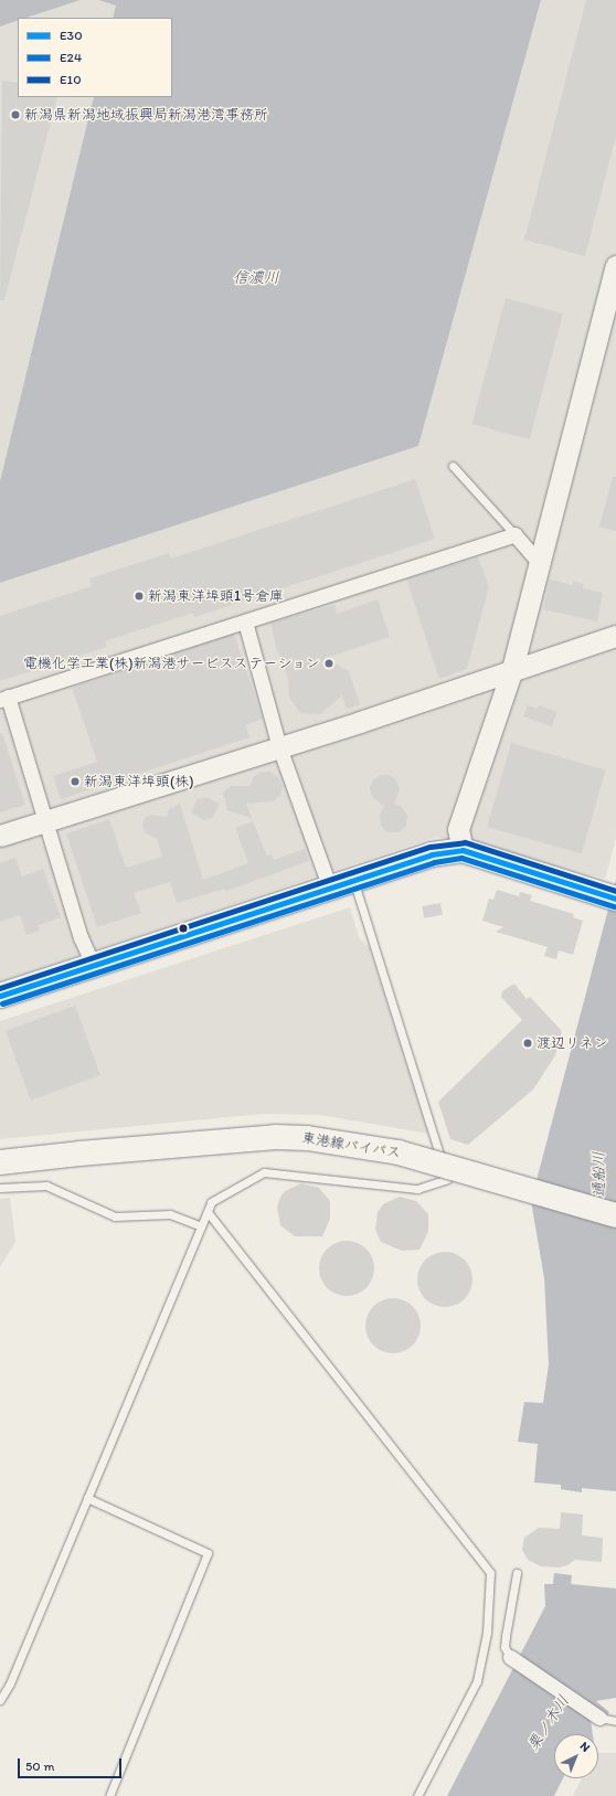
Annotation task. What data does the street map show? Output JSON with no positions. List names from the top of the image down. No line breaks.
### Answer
{"streets":{"highway":["東港線バイパス"]},"water":["信濃川","通船川","栗ノ木川"],"places":["新潟県新潟地域振興局新潟港湾事務所","新潟東洋埠頭1号倉庫","電機化学工業(株)新潟港サービスステーション","新潟東洋埠頭(株)","渡辺リネン"],"lines":["transit line E10","transit line E30","transit line E24"],"legend":["E30","E24","E10"],"scale_bar":"50 m","north":"top right"}
